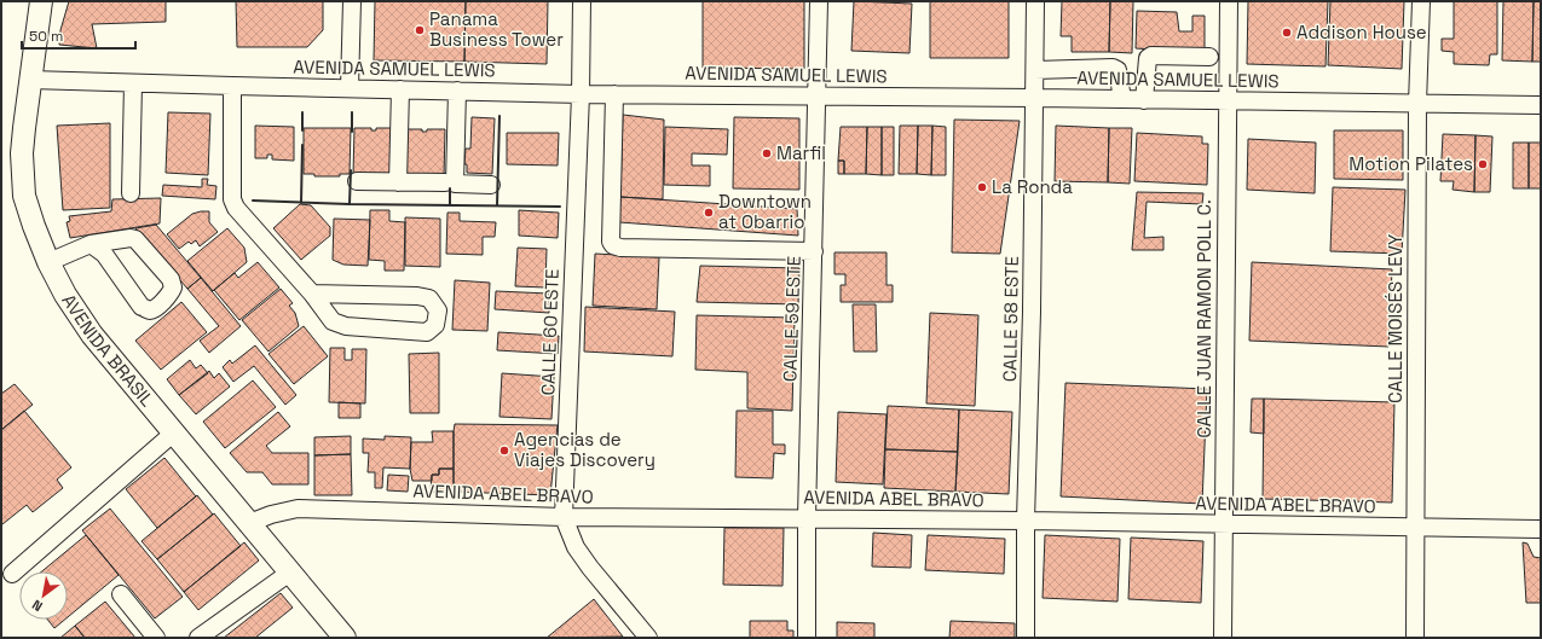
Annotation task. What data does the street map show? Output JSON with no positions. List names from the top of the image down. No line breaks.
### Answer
{"streets":{"main road":["AVENIDA BRASIL"],"street":["AVENIDA SAMUEL LEWIS","CALLE 59 ESTE","CALLE 58 ESTE","CALLE JUAN RAMON POLL C.","CALLE MOISÉS LEVY","CALLE 60 ESTE","AVENIDA ABEL BRAVO"]},"crossings":[["AVENIDA SAMUEL LEWIS","CALLE 59 ESTE"],["AVENIDA SAMUEL LEWIS","CALLE 58 ESTE"],["AVENIDA SAMUEL LEWIS","CALLE JUAN RAMON POLL C."],["AVENIDA SAMUEL LEWIS","CALLE MOISÉS LEVY"],["AVENIDA SAMUEL LEWIS","CALLE 60 ESTE"],["AVENIDA SAMUEL LEWIS","AVENIDA BRASIL"],["CALLE 59 ESTE","AVENIDA ABEL BRAVO"],["CALLE 58 ESTE","AVENIDA ABEL BRAVO"],["CALLE JUAN RAMON POLL C.","AVENIDA ABEL BRAVO"],["CALLE MOISÉS LEVY","AVENIDA ABEL BRAVO"],["CALLE 60 ESTE","AVENIDA ABEL BRAVO"],["AVENIDA BRASIL","AVENIDA ABEL BRAVO"]],"places":["Panama Business Tower","Addison House","Marfil","Motion Pilates","La Ronda","Downtown at Obarrio","Agencias de Viajes Discovery"],"scale_bar":"50 m","north":"bottom left"}
